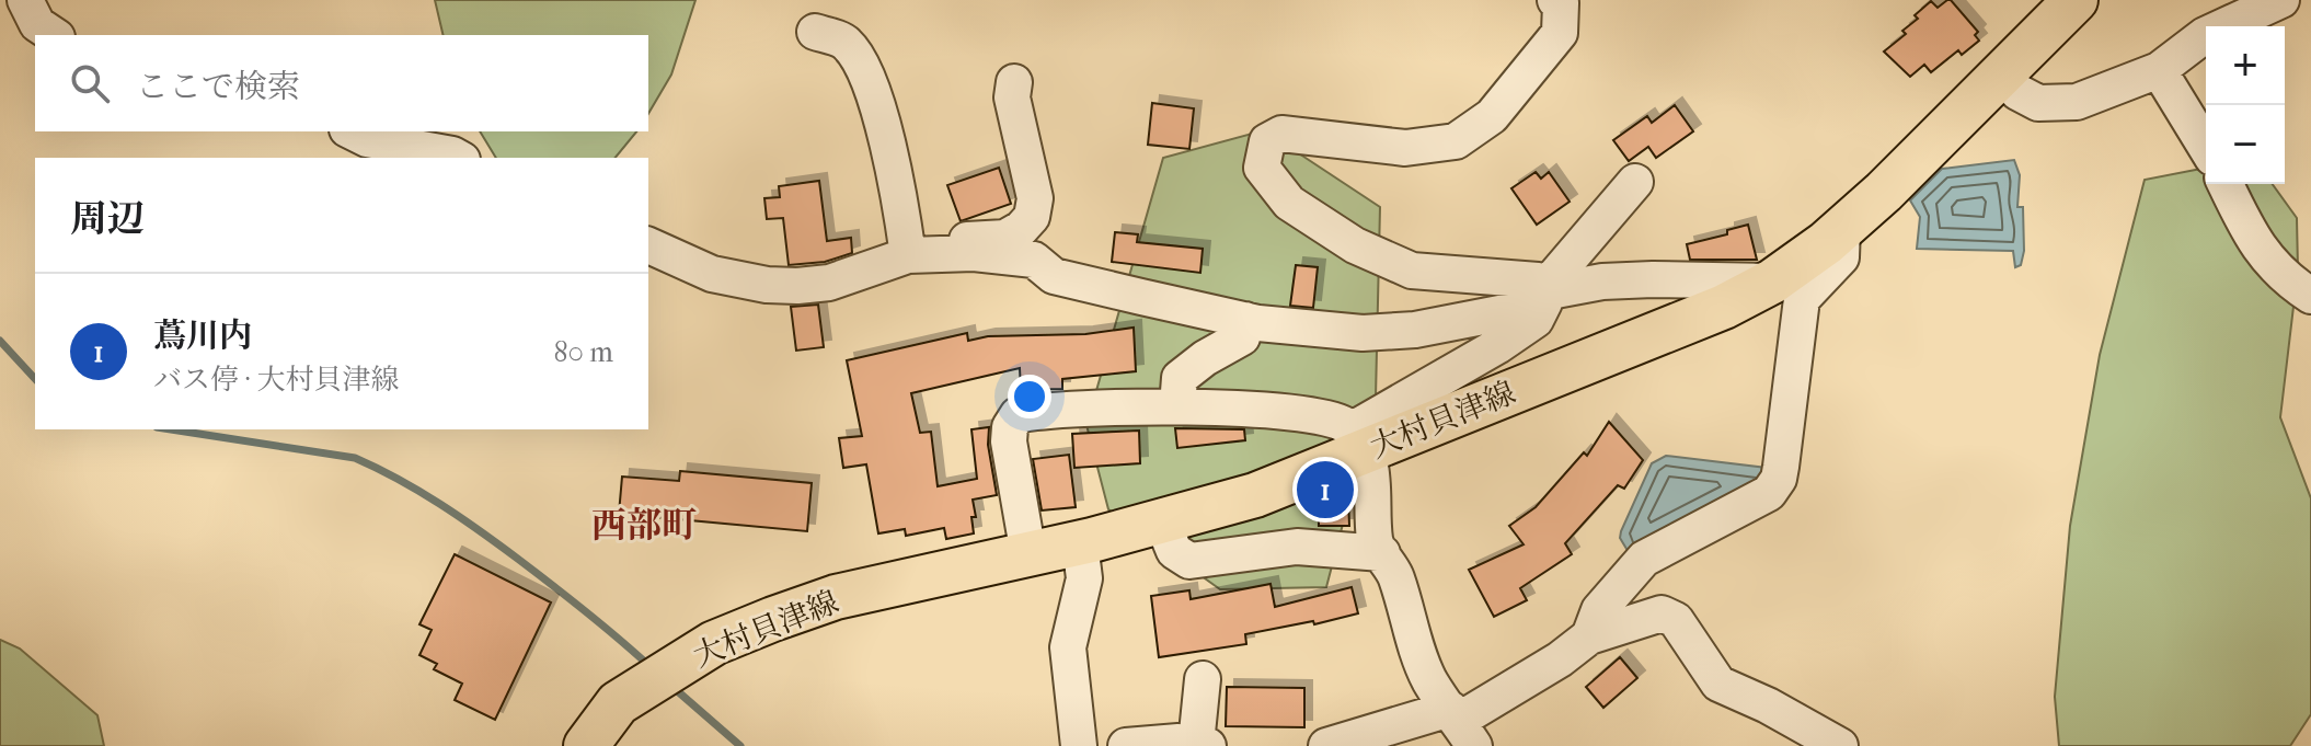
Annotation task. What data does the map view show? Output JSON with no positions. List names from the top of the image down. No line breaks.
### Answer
{"streets":{"main road":["大村貝津線"]},"districts":["西部町"],"page":{"map_buttons":["+","−"],"search":"ここで検索","heading":"周辺","list":[{"mark":"1","name":"蔦川内","note":"バス停 · 大村貝津線","value":"80 m"}],"pins":"1"}}
